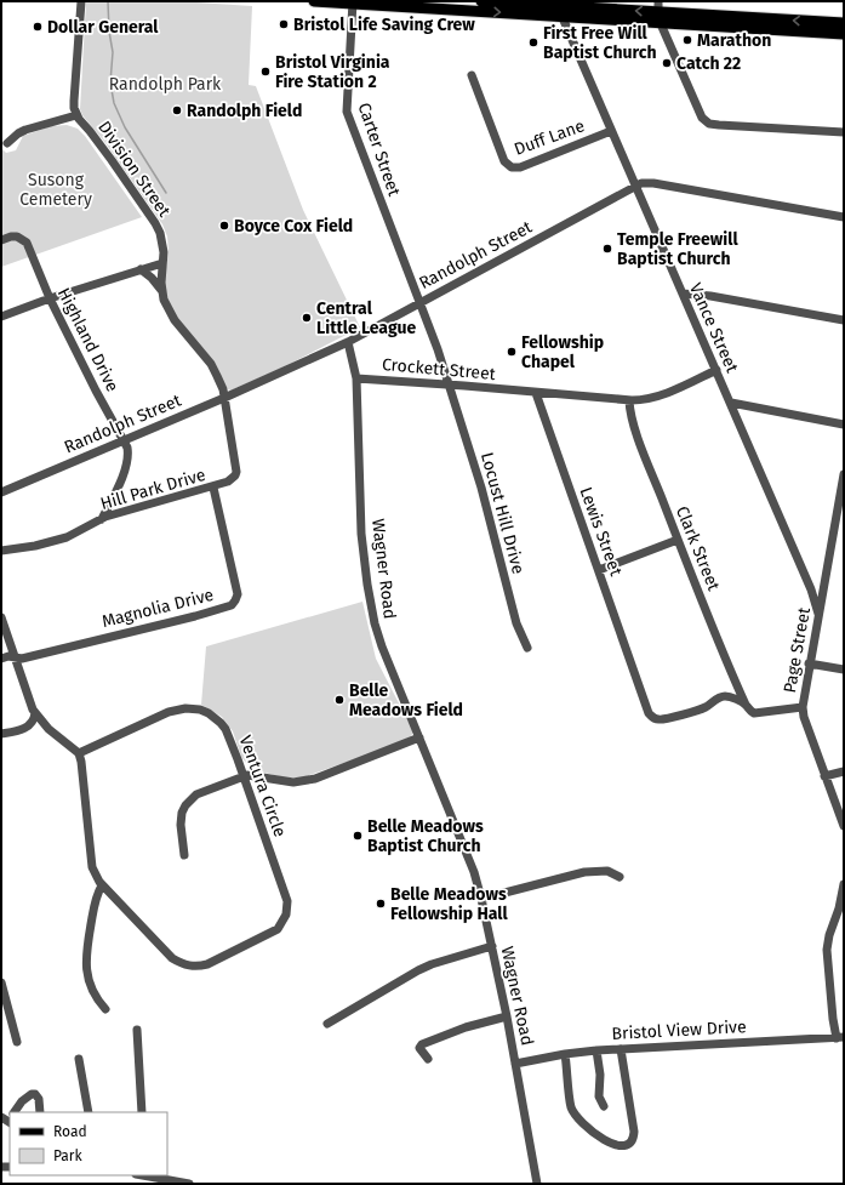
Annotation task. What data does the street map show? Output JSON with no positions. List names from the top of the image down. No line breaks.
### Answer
{"streets":{"street":["Duff Lane","Carter Street","Division Street","Randolph Street","Vance Street","Highland Drive","Crockett Street","Hill Park Drive","Locust Hill Drive","Lewis Street","Clark Street","Wagner Road","Magnolia Drive","Page Street","Ventura Circle","Bristol View Drive"]},"crossings":[["Duff Lane","Vance Street"],["Carter Street","Randolph Street"],["Carter Street","Crockett Street"],["Carter Street","Locust Hill Drive"],["Division Street","Randolph Street"],["Division Street","Hill Park Drive"],["Randolph Street","Vance Street"],["Randolph Street","Highland Drive"],["Randolph Street","Hill Park Drive"],["Randolph Street","Wagner Road"],["Vance Street","Crockett Street"],["Vance Street","Page Street"],["Highland Drive","Hill Park Drive"],["Crockett Street","Locust Hill Drive"],["Crockett Street","Lewis Street"],["Crockett Street","Clark Street"],["Crockett Street","Wagner Road"],["Hill Park Drive","Magnolia Drive"],["Lewis Street","Clark Street"],["Lewis Street","Page Street"],["Wagner Road","Bristol View Drive"]],"parks":["Randolph Park","Susong Cemetery"],"places":["Bristol Life Saving Crew","Dollar General","Marathon","First Free Will Baptist Church","Catch 22","Bristol Virginia Fire Station 2","Randolph Field","Boyce Cox Field","Temple Freewill Baptist Church","Central Little League","Fellowship Chapel","Belle Meadows Field","Belle Meadows Baptist Church","Belle Meadows Fellowship Hall"],"legend":["Road","Park"]}
